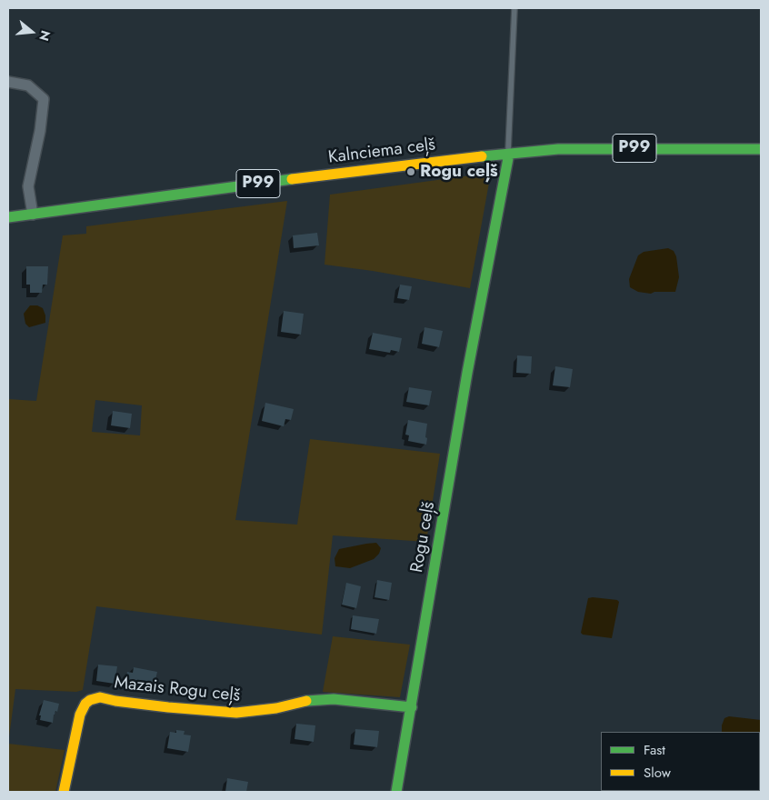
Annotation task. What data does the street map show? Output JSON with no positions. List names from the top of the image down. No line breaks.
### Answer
{"streets":{"street":["P99","Kalnciema ceļš","Rogu ceļš","Mazais Rogu ceļš"]},"crossings":[["Kalnciema ceļš","Rogu ceļš"],["Rogu ceļš","Mazais Rogu ceļš"]],"places":["Rogu ceļš"],"legend":["Fast","Slow"],"north":"right"}
